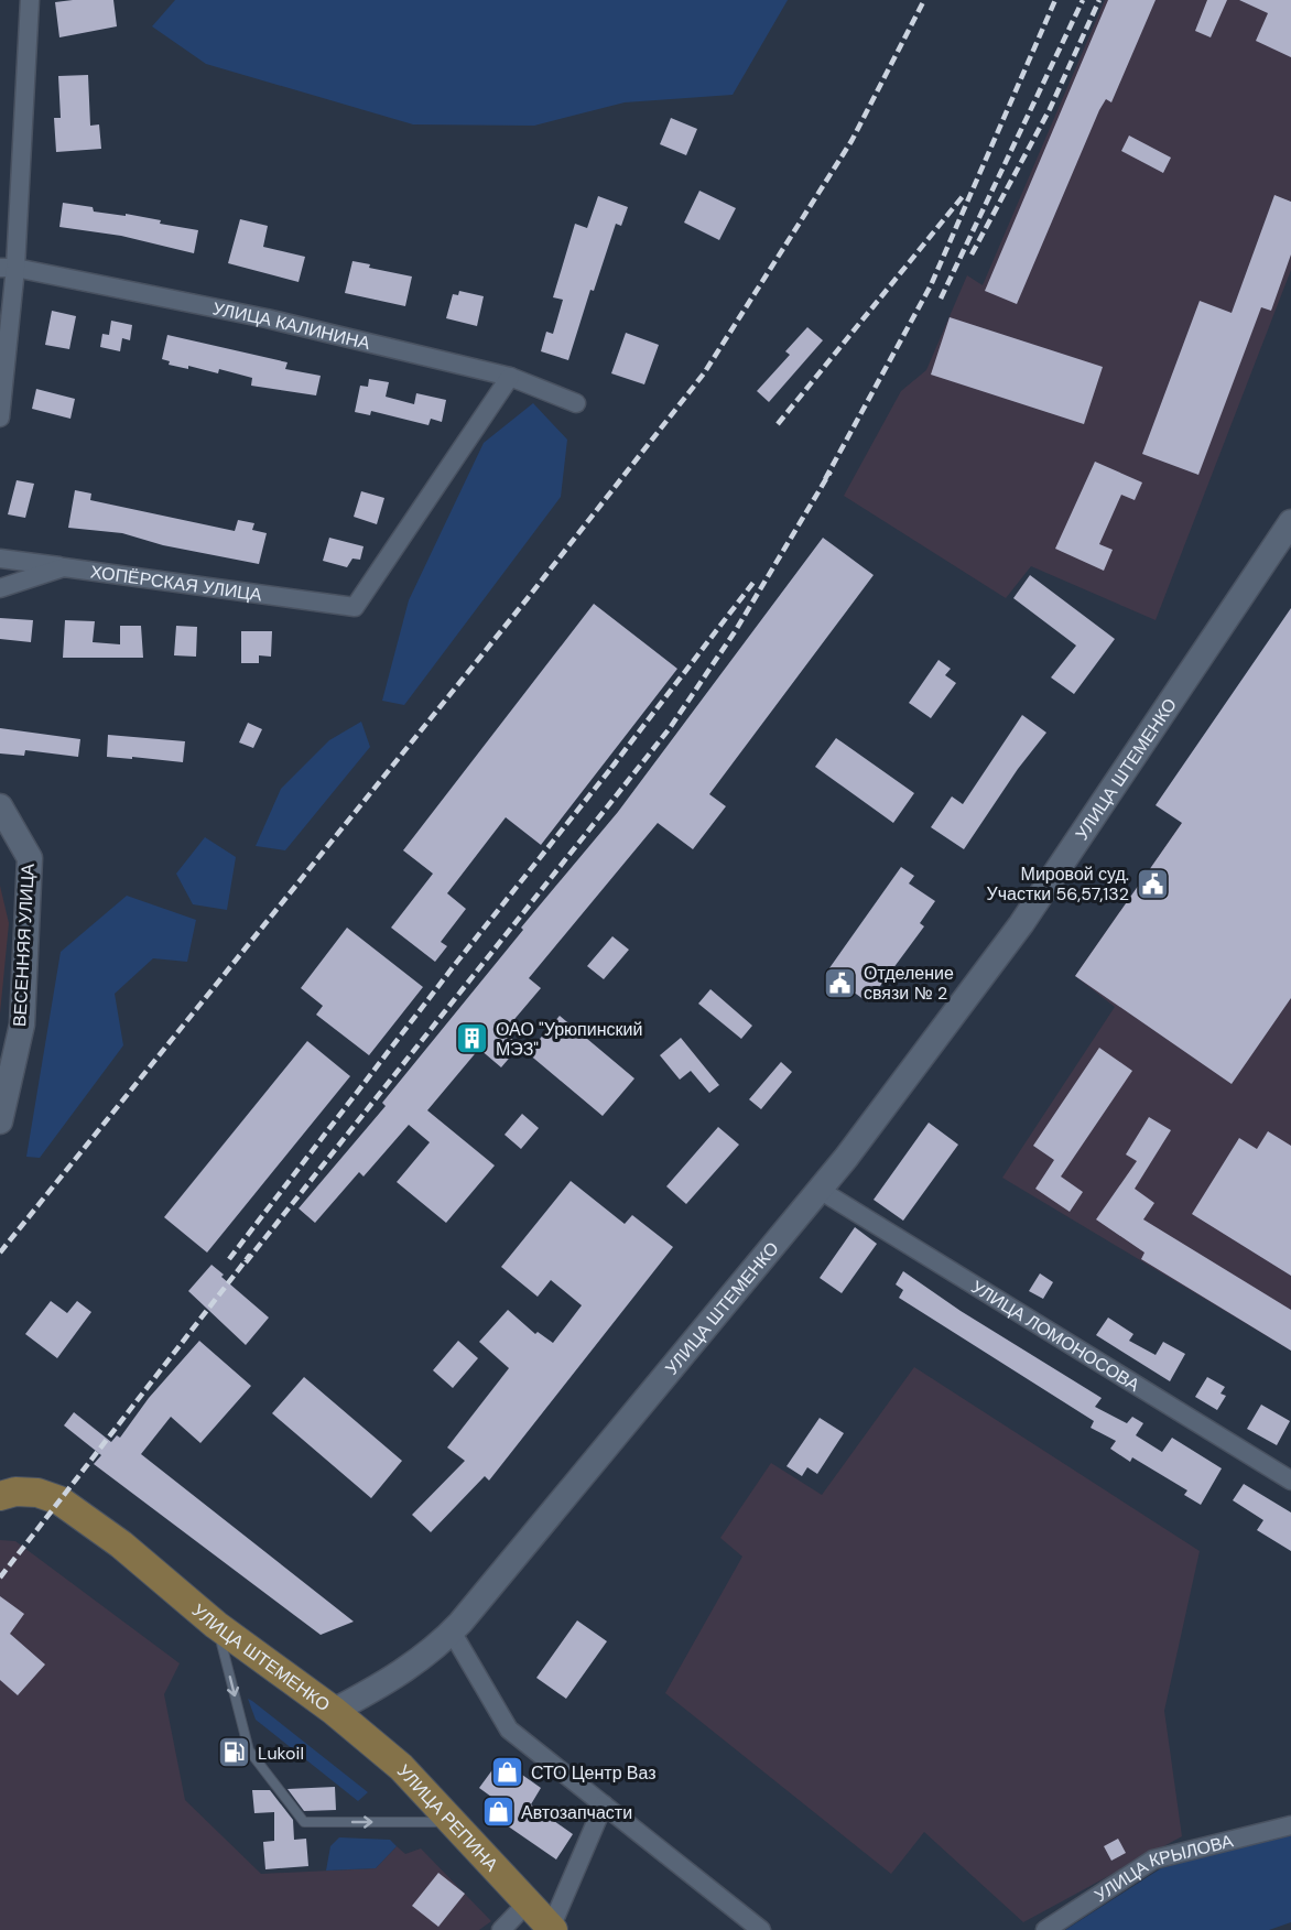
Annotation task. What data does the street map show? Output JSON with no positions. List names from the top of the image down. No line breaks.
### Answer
{"streets":{"main road":["УЛИЦА ШТЕМЕНКО","ВЕСЕННЯЯ УЛИЦА","УЛИЦА РЕПИНА"],"street":["УЛИЦА КАЛИНИНА","ХОПЁРСКАЯ УЛИЦА","УЛИЦА ЛОМОНОСОВА","УЛИЦА КРЫЛОВА"]},"crossings":[["УЛИЦА КАЛИНИНА","ХОПЁРСКАЯ УЛИЦА"],["УЛИЦА ШТЕМЕНКО","УЛИЦА ЛОМОНОСОВА"],["УЛИЦА ШТЕМЕНКО","УЛИЦА РЕПИНА"]],"places":{"public building":["Мировой суд. Участки 56,57,132","Отделение связи № 2"],"building":["ОАО \"Урюпинский МЭЗ\""],"fuel station":["Lukoil"],"shop":["СТО Центр Ваз","Автозапчасти"]}}
